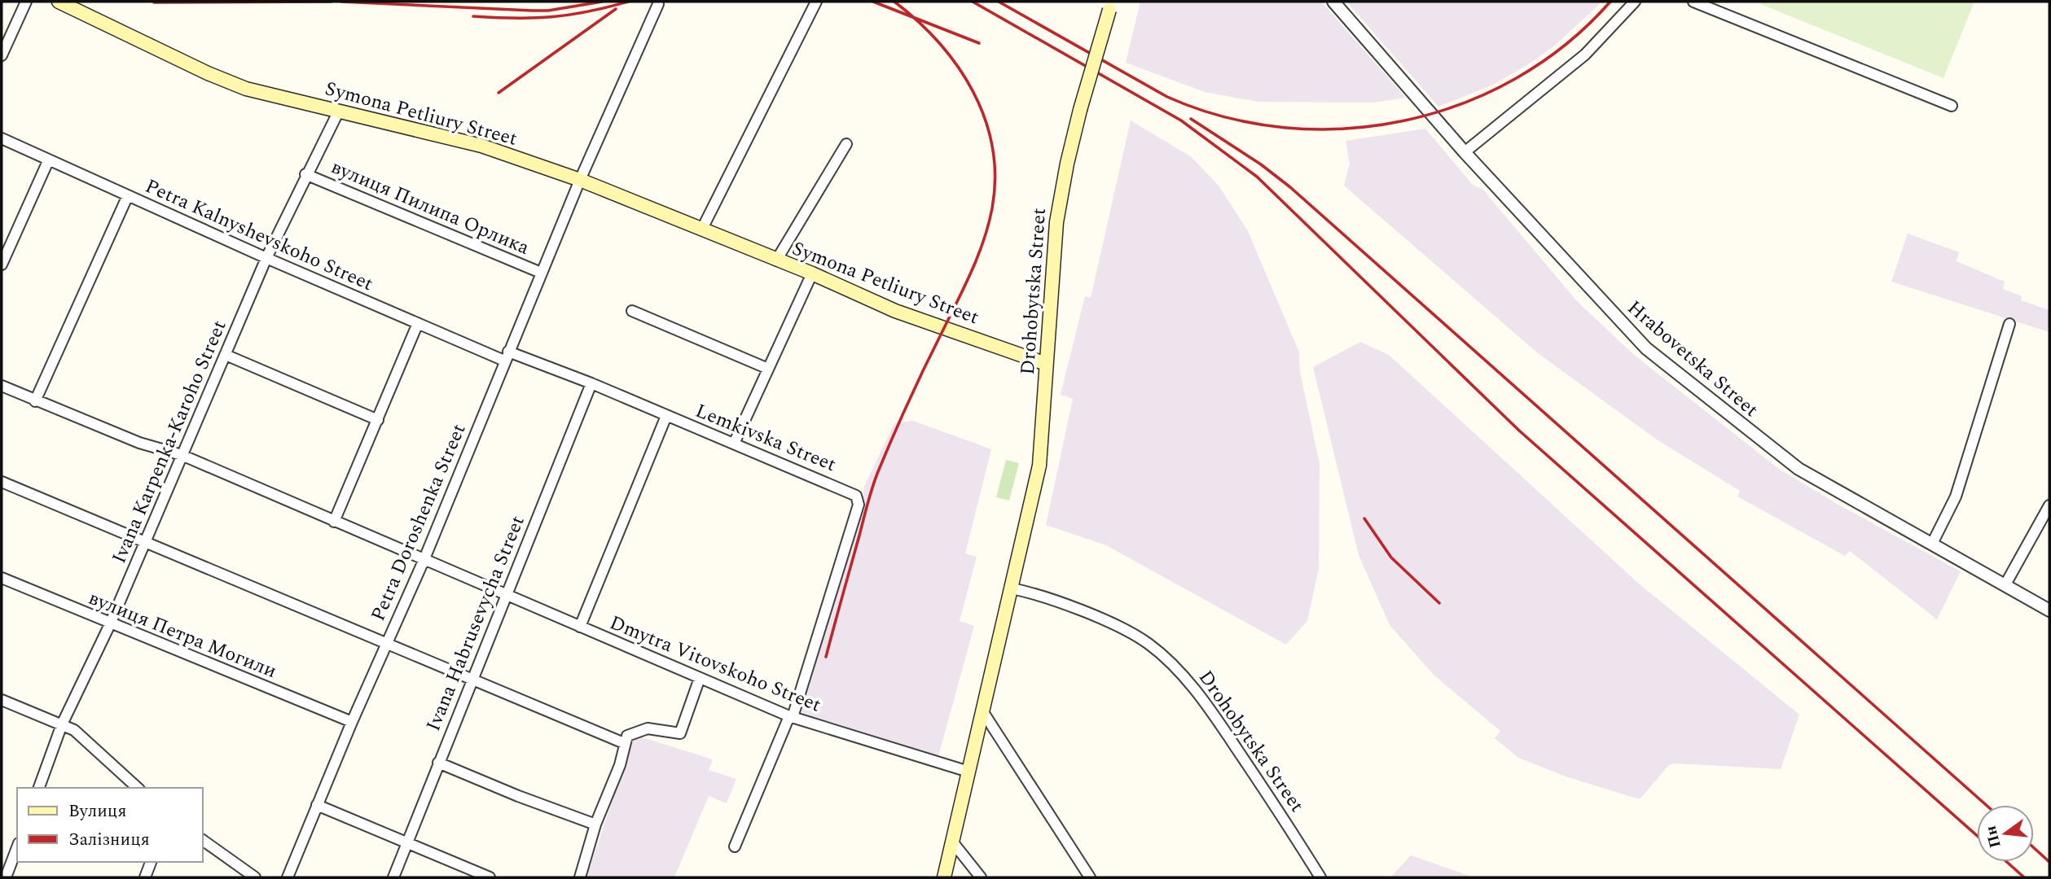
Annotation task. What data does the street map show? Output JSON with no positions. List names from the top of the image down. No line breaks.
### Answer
{"streets":{"main road":["Symona Petliury Street","Drohobytska Street"],"street":["вулиця Пилипа Орлика","Petra Kalnyshevskoho Street","Hrabovetska Street","Lemkivska Street","Ivana Karpenka-Karoho Street","Petra Doroshenka Street","Ivana Habrusevycha Street","вулиця Петра Могили","Dmytra Vitovskoho Street"]},"crossings":[["Symona Petliury Street","Drohobytska Street"],["Symona Petliury Street","Ivana Karpenka-Karoho Street"],["Symona Petliury Street","Petra Doroshenka Street"],["вулиця Пилипа Орлика","Ivana Karpenka-Karoho Street"],["вулиця Пилипа Орлика","Petra Doroshenka Street"],["Petra Kalnyshevskoho Street","Lemkivska Street"],["Petra Kalnyshevskoho Street","Ivana Karpenka-Karoho Street"],["Petra Kalnyshevskoho Street","Petra Doroshenka Street"],["Drohobytska Street","Dmytra Vitovskoho Street"],["Lemkivska Street","Petra Doroshenka Street"],["Lemkivska Street","Ivana Habrusevycha Street"],["Lemkivska Street","Dmytra Vitovskoho Street"],["Ivana Karpenka-Karoho Street","вулиця Петра Могили"],["Ivana Karpenka-Karoho Street","Dmytra Vitovskoho Street"],["Petra Doroshenka Street","вулиця Петра Могили"],["Petra Doroshenka Street","Dmytra Vitovskoho Street"],["Ivana Habrusevycha Street","Dmytra Vitovskoho Street"]],"legend":["Вулиця","Залізниця"],"north":"left"}
